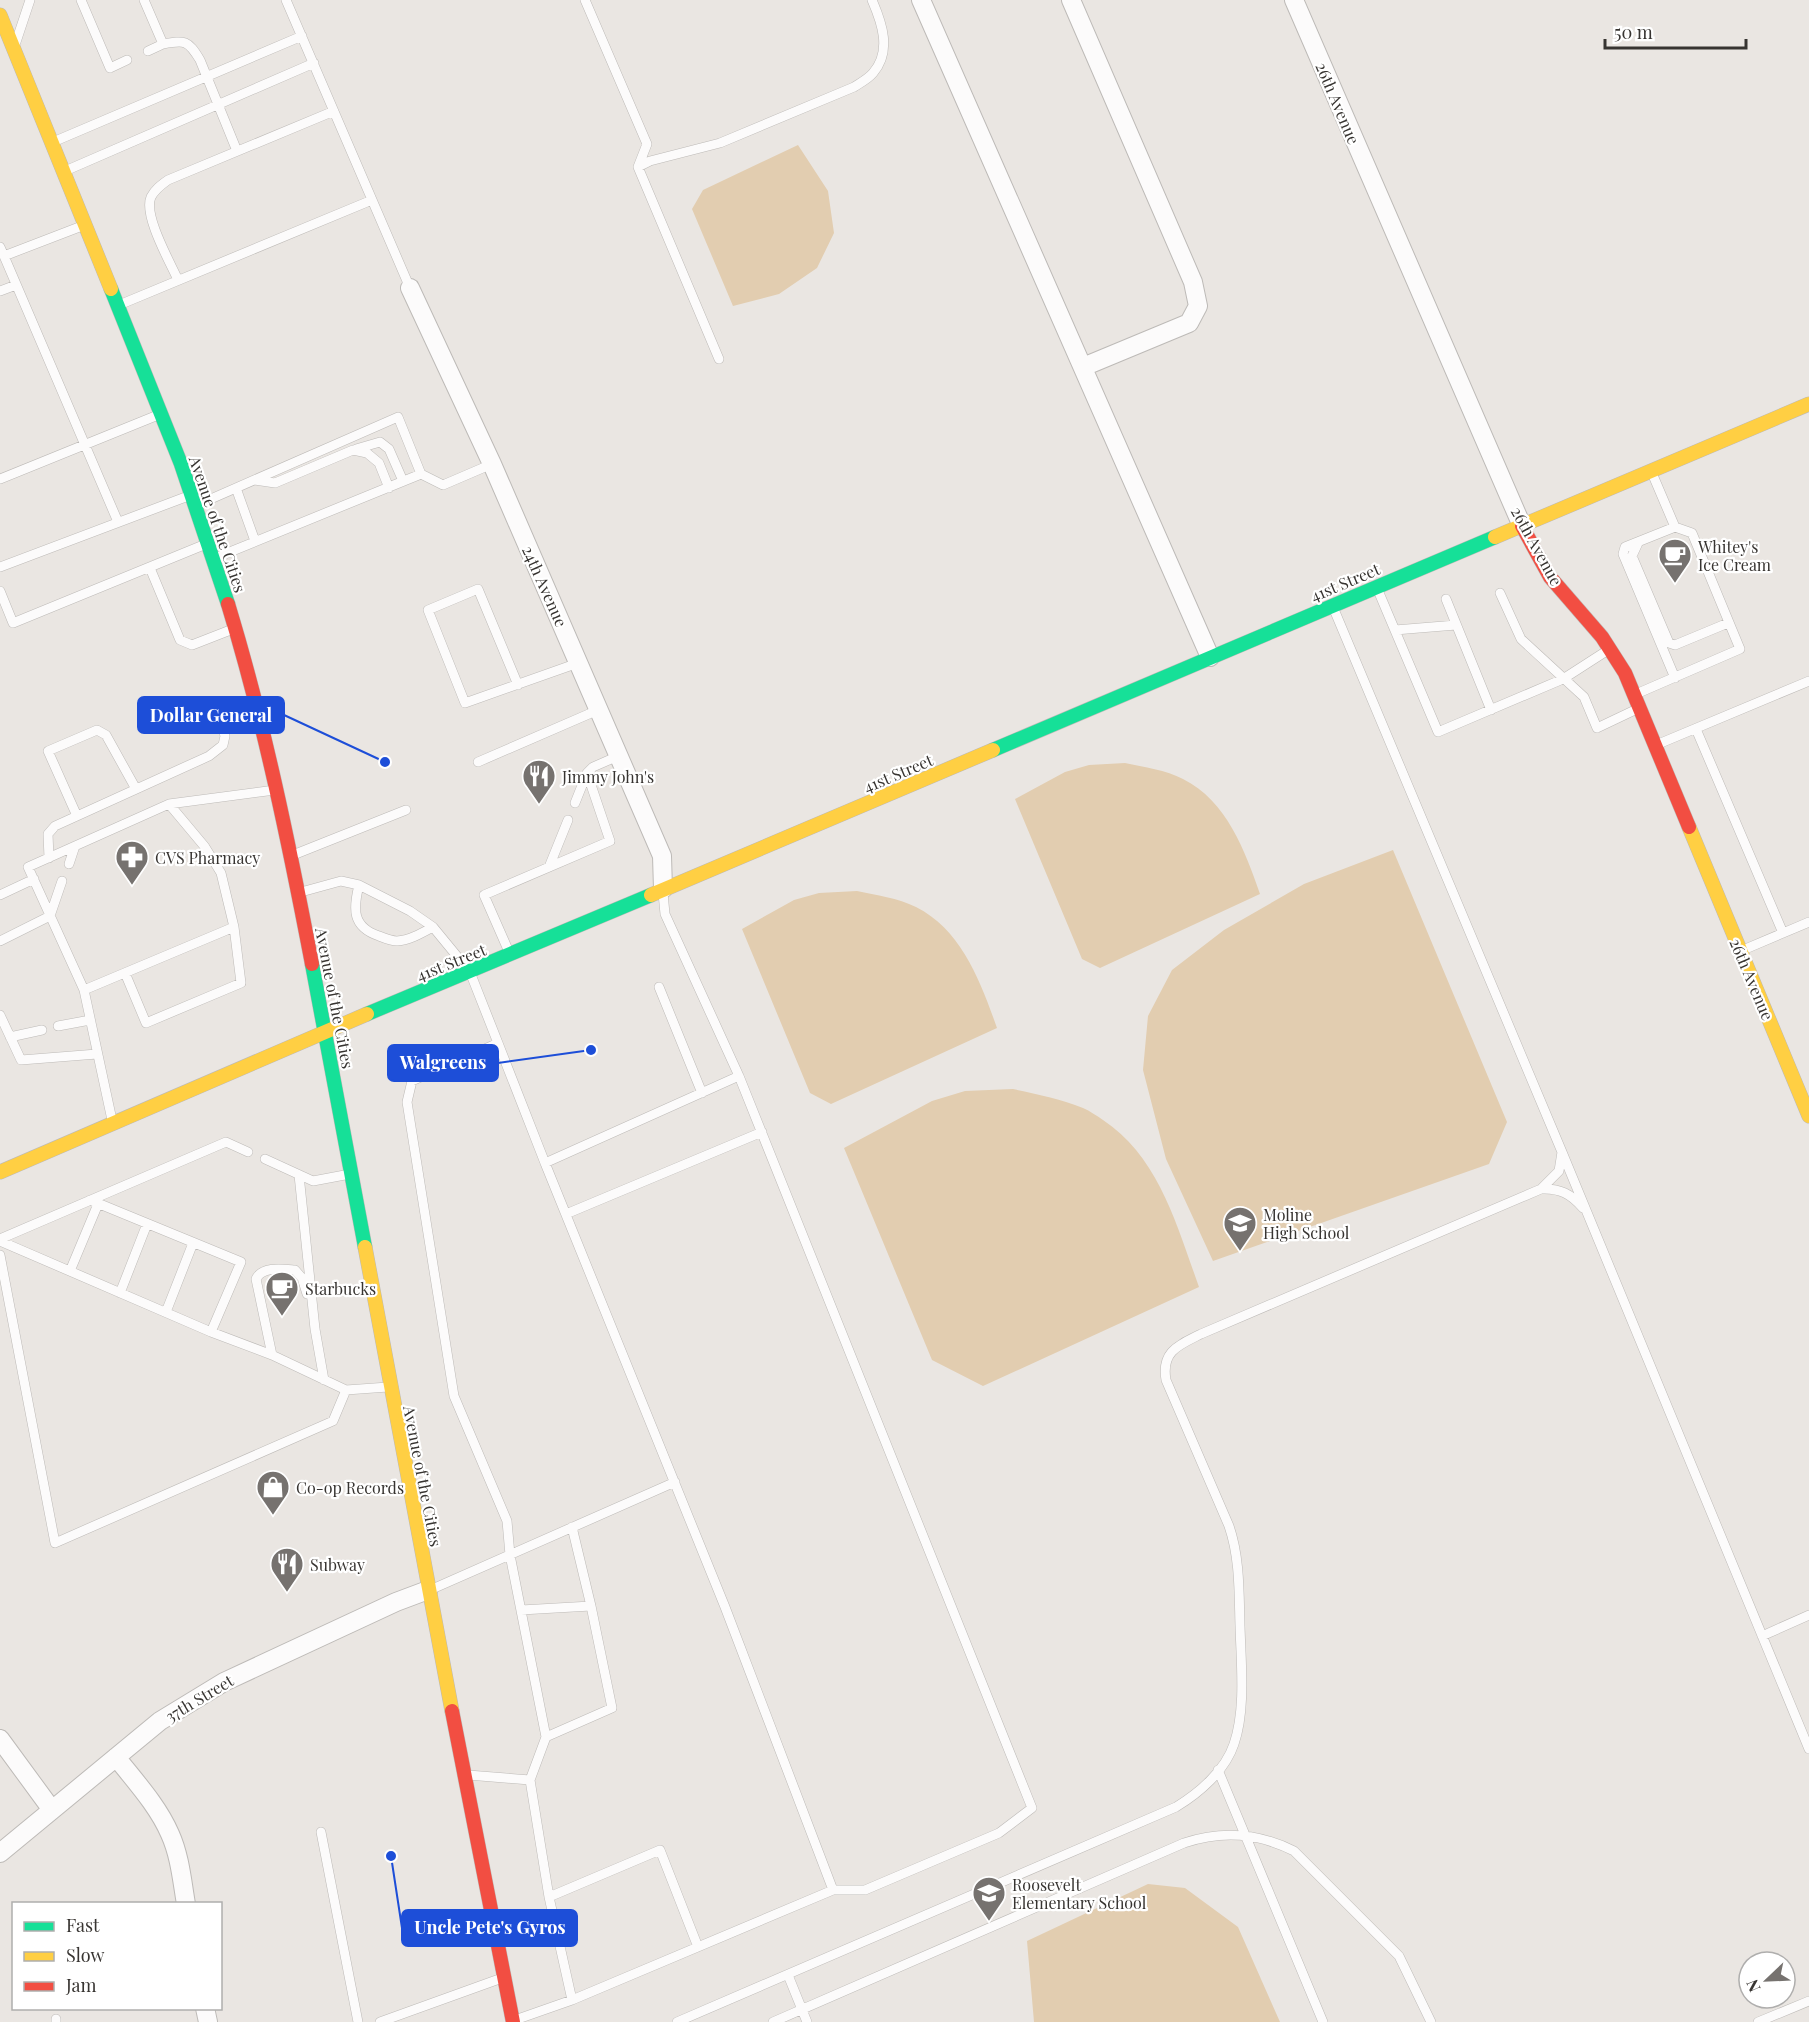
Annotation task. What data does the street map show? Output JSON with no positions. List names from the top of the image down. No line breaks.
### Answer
{"streets":{"street":["26th Avenue","Avenue of the Cities","41st Street","24th Avenue","37th Street"]},"crossings":[["26th Avenue","41st Street"],["Avenue of the Cities","41st Street"],["Avenue of the Cities","37th Street"],["41st Street","24th Avenue"]],"places":{"cafe":["Whitey's Ice Cream","Starbucks"],"other":["Dollar General","Walgreens","Uncle Pete's Gyros"],"restaurant":["Jimmy John's","Subway"],"pharmacy":["CVS Pharmacy"],"school or university":["Moline High School","Roosevelt Elementary School"],"shop":["Co-op Records"]},"legend":["Fast","Slow","Jam"],"scale_bar":"50 m","north":"bottom left"}
